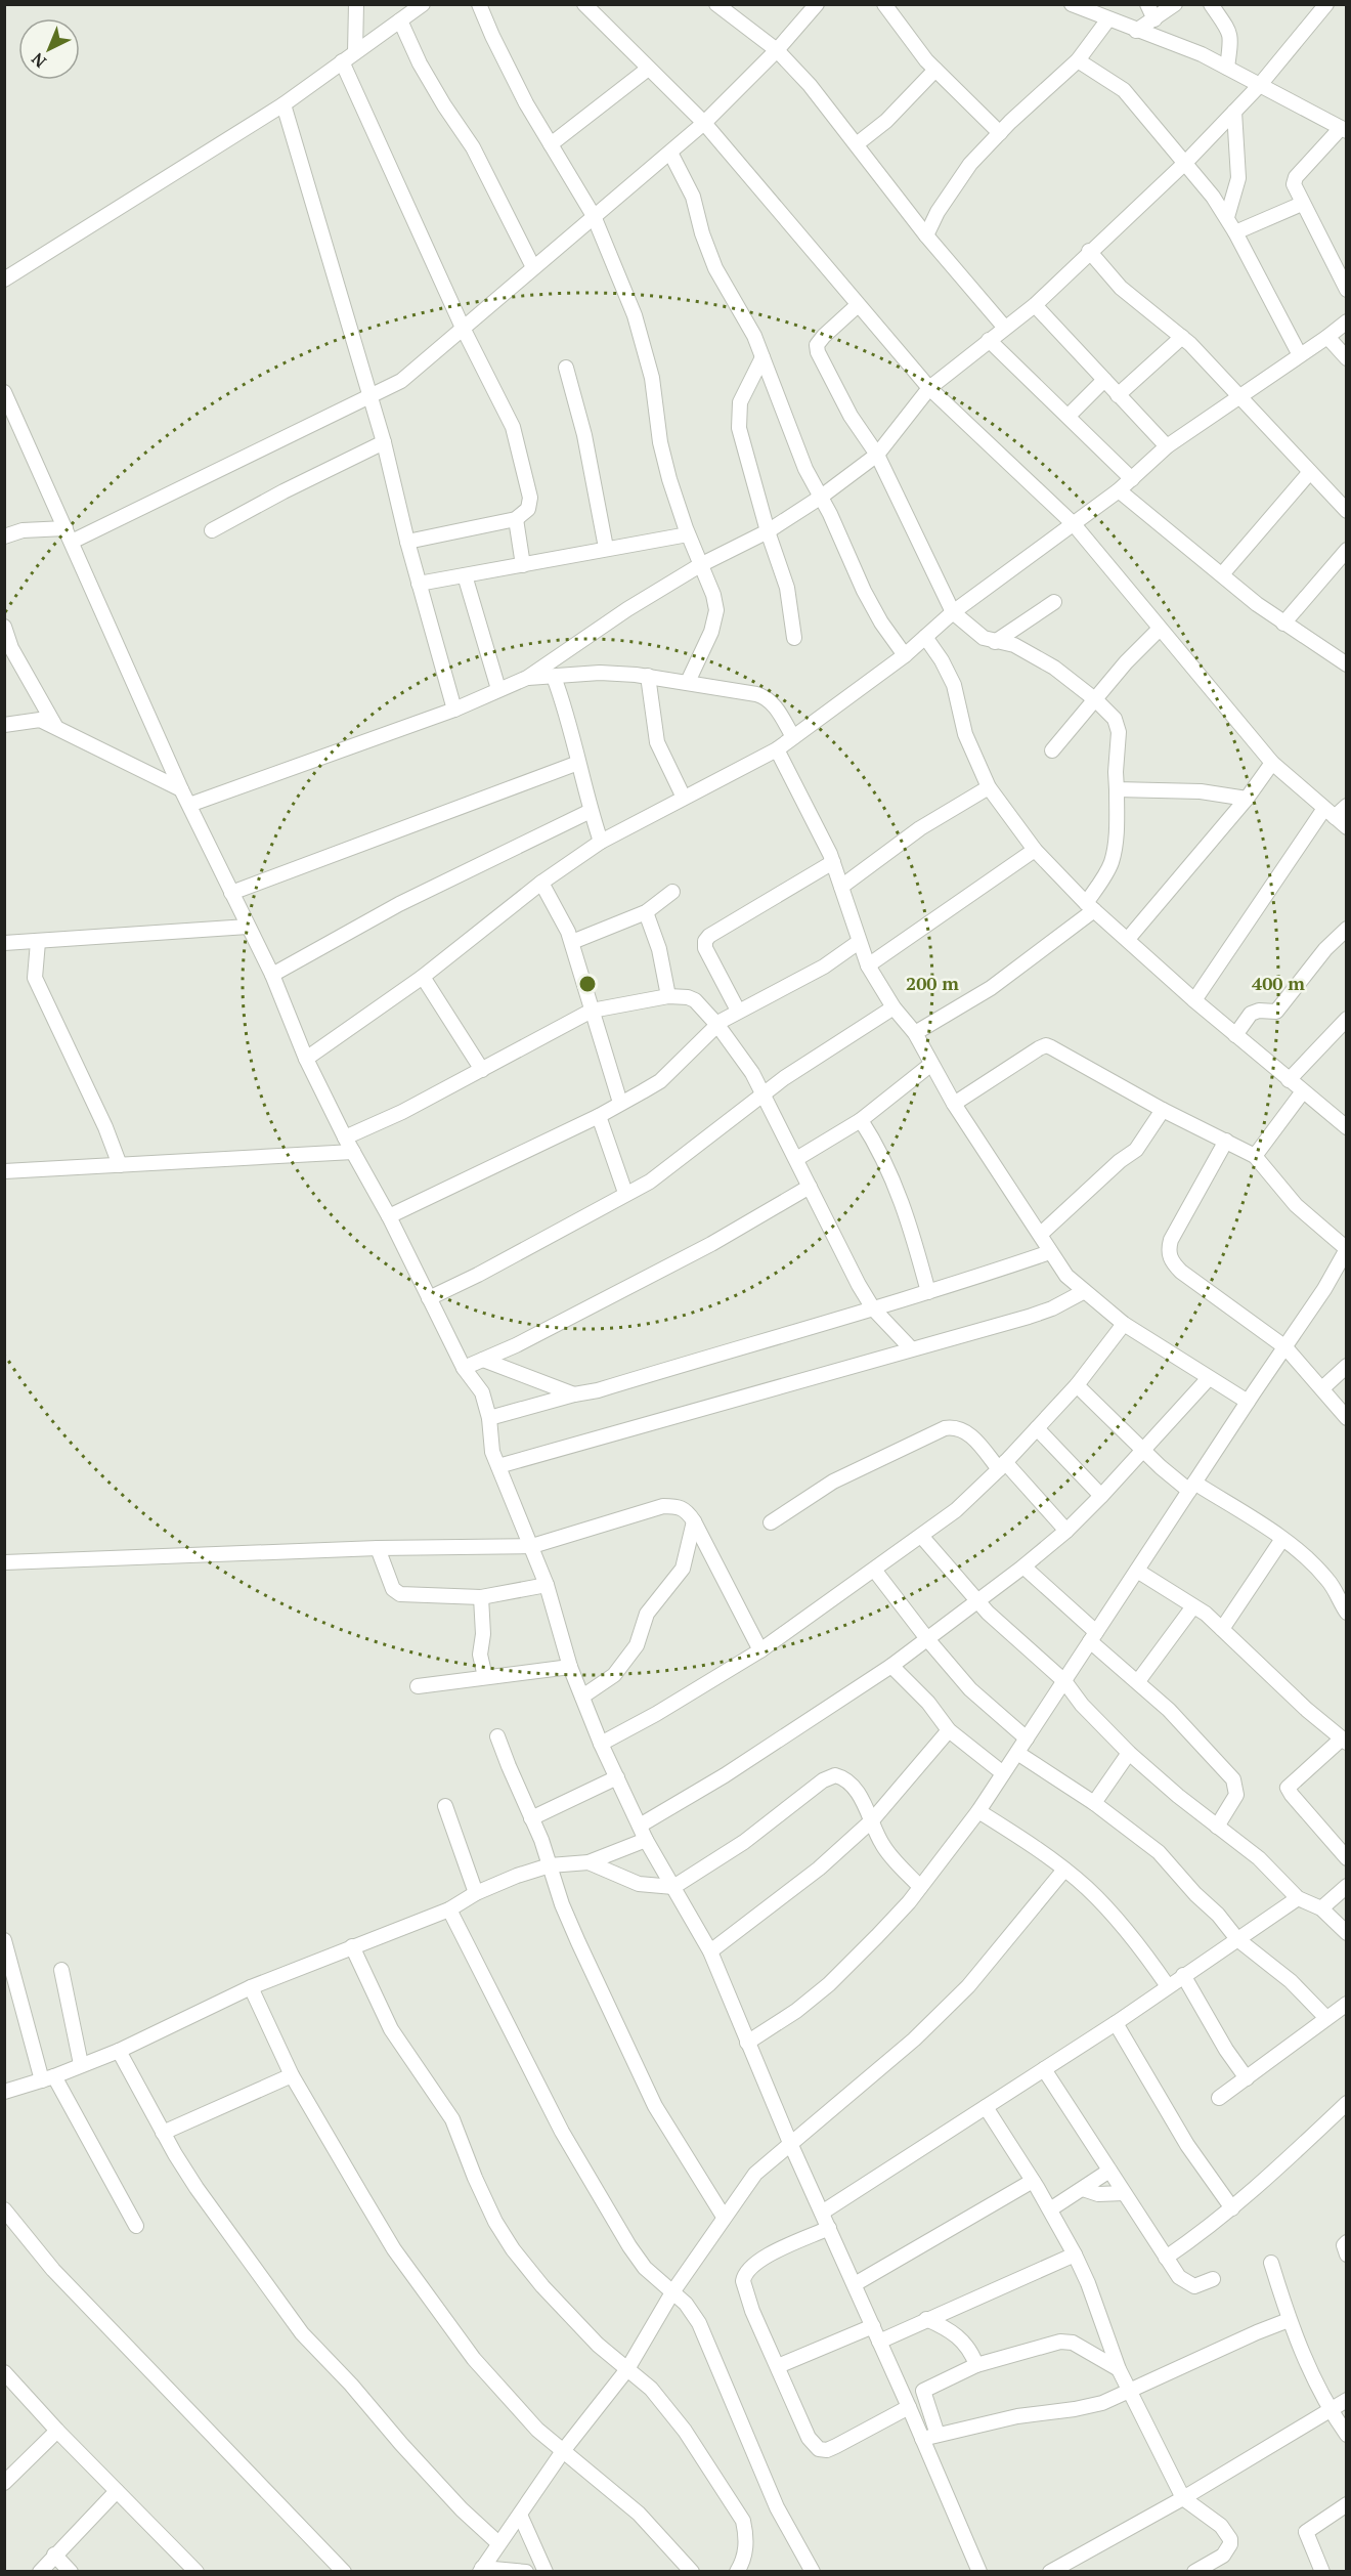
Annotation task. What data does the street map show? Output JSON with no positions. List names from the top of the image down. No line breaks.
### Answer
{"north":"bottom left","rings":["200 m","400 m"]}
